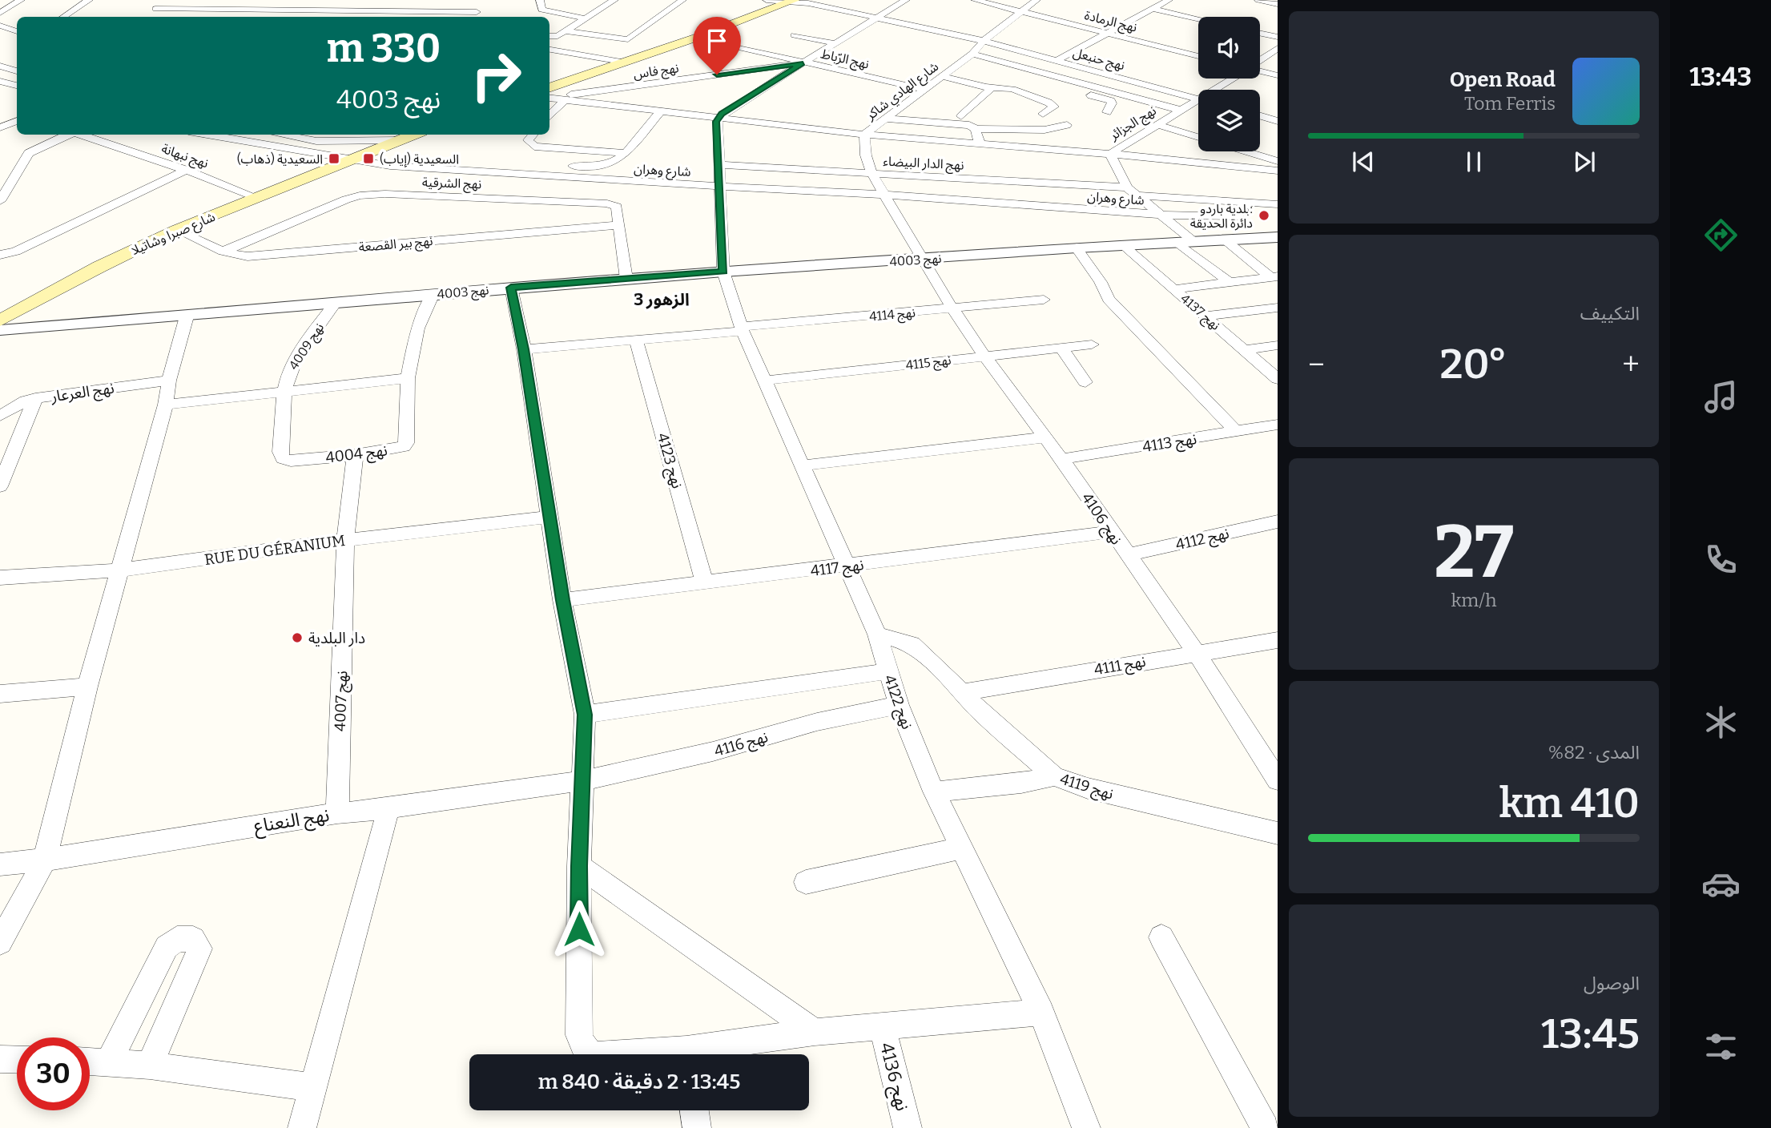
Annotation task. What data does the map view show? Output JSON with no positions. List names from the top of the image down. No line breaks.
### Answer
{"streets":{"main road":["شارع صبرا وشاتيلا"],"street":["نهج الرمادة","نهج الرّباط","نهج حنبعل","نهج فاس","شارع الهادي شاكر","نهج الجزائر","نهج نبهانة","نهج الدار البيضاء","شارع وهران","نهج الشرقية","نهج بير القصعة","نهج 4003","نهج 4137","نهج 4114","نهج 4009","نهج 4115","نهج العرعار","نهج 4113","نهج 4004","نهج 4123","نهج 4106","نهج 4112","RUE DU GÉRANIUM","نهج 4117","نهج 4111","نهج 4007","نهج 4122","نهج 4116","نهج 4119","نهج النعناع","نهج 4136"]},"crossings":[["نهج الرمادة","شارع الهادي شاكر"],["نهج الرّباط","نهج فاس"],["نهج الرّباط","شارع الهادي شاكر"],["نهج حنبعل","شارع الهادي شاكر"],["شارع الهادي شاكر","نهج الدار البيضاء"],["شارع الهادي شاكر","شارع وهران"],["شارع الهادي شاكر","نهج 4003"],["شارع الهادي شاكر","نهج 4106"],["نهج الجزائر","نهج الدار البيضاء"],["نهج الجزائر","شارع وهران"],["نهج الجزائر","نهج 4003"],["نهج نبهانة","شارع صبرا وشاتيلا"],["نهج الدار البيضاء","نهج 4122"],["شارع وهران","شارع صبرا وشاتيلا"],["شارع وهران","نهج 4122"],["نهج الشرقية","نهج بير القصعة"],["نهج الشرقية","نهج 4003"],["شارع صبرا وشاتيلا","نهج بير القصعة"],["شارع صبرا وشاتيلا","نهج 4003"],["نهج 4003","نهج 4137"],["نهج 4003","نهج 4009"],["نهج 4003","نهج 4106"],["نهج 4003","نهج 4122"],["نهج 4114","نهج 4123"],["نهج 4114","نهج 4106"],["نهج 4114","نهج 4122"],["نهج 4009","نهج 4004"],["نهج 4115","نهج 4106"],["نهج 4115","نهج 4122"],["نهج 4113","نهج 4106"],["نهج 4004","نهج 4007"],["نهج 4123","نهج 4117"],["نهج 4106","نهج 4112"],["نهج 4106","نهج 4117"],["نهج 4106","نهج 4111"],["RUE DU GÉRANIUM","نهج 4007"],["نهج 4117","نهج 4122"],["نهج 4111","نهج 4119"],["نهج 4007","نهج النعناع"],["نهج 4122","نهج 4116"],["نهج 4122","نهج 4119"],["نهج 4116","نهج النعناع"]],"districts":["الزهور 3"],"places":{"transit":["السعيدية (ذهاب)","السعيدية (إياب)"],"other":["بلدية باردو: دائرة الحديقة","دار البلدية"]},"page":{"tabs":"13:43","turn":["330 m","نهج 4003"],"song":["Open Road","Tom Ferris"],"tile":["التكييف",["27","km/h"],["المدى · 82%","410 km"],["الوصول","13:45"]],"heat":["−","20°","+"],"limit":"30","trip":"13:45 · 2 دقيقة · 840 m"}}
